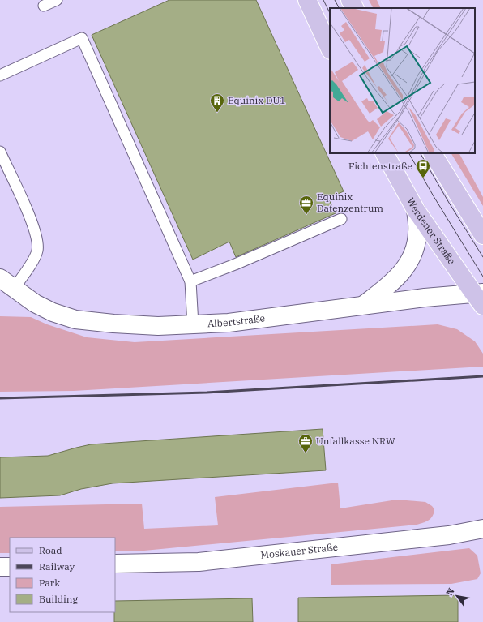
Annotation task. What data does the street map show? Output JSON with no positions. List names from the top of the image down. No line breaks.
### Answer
{"streets":{"main road":["Werdener Straße"],"street":["Albertstraße","Moskauer Straße"]},"crossings":[["Werdener Straße","Albertstraße"]],"places":{"building":["Equinix DU1"],"bus stop":["Fichtenstraße"],"office":["Equinix Datenzentrum","Unfallkasse NRW"]},"legend":["Road","Railway","Park","Building"],"north":"top left"}
